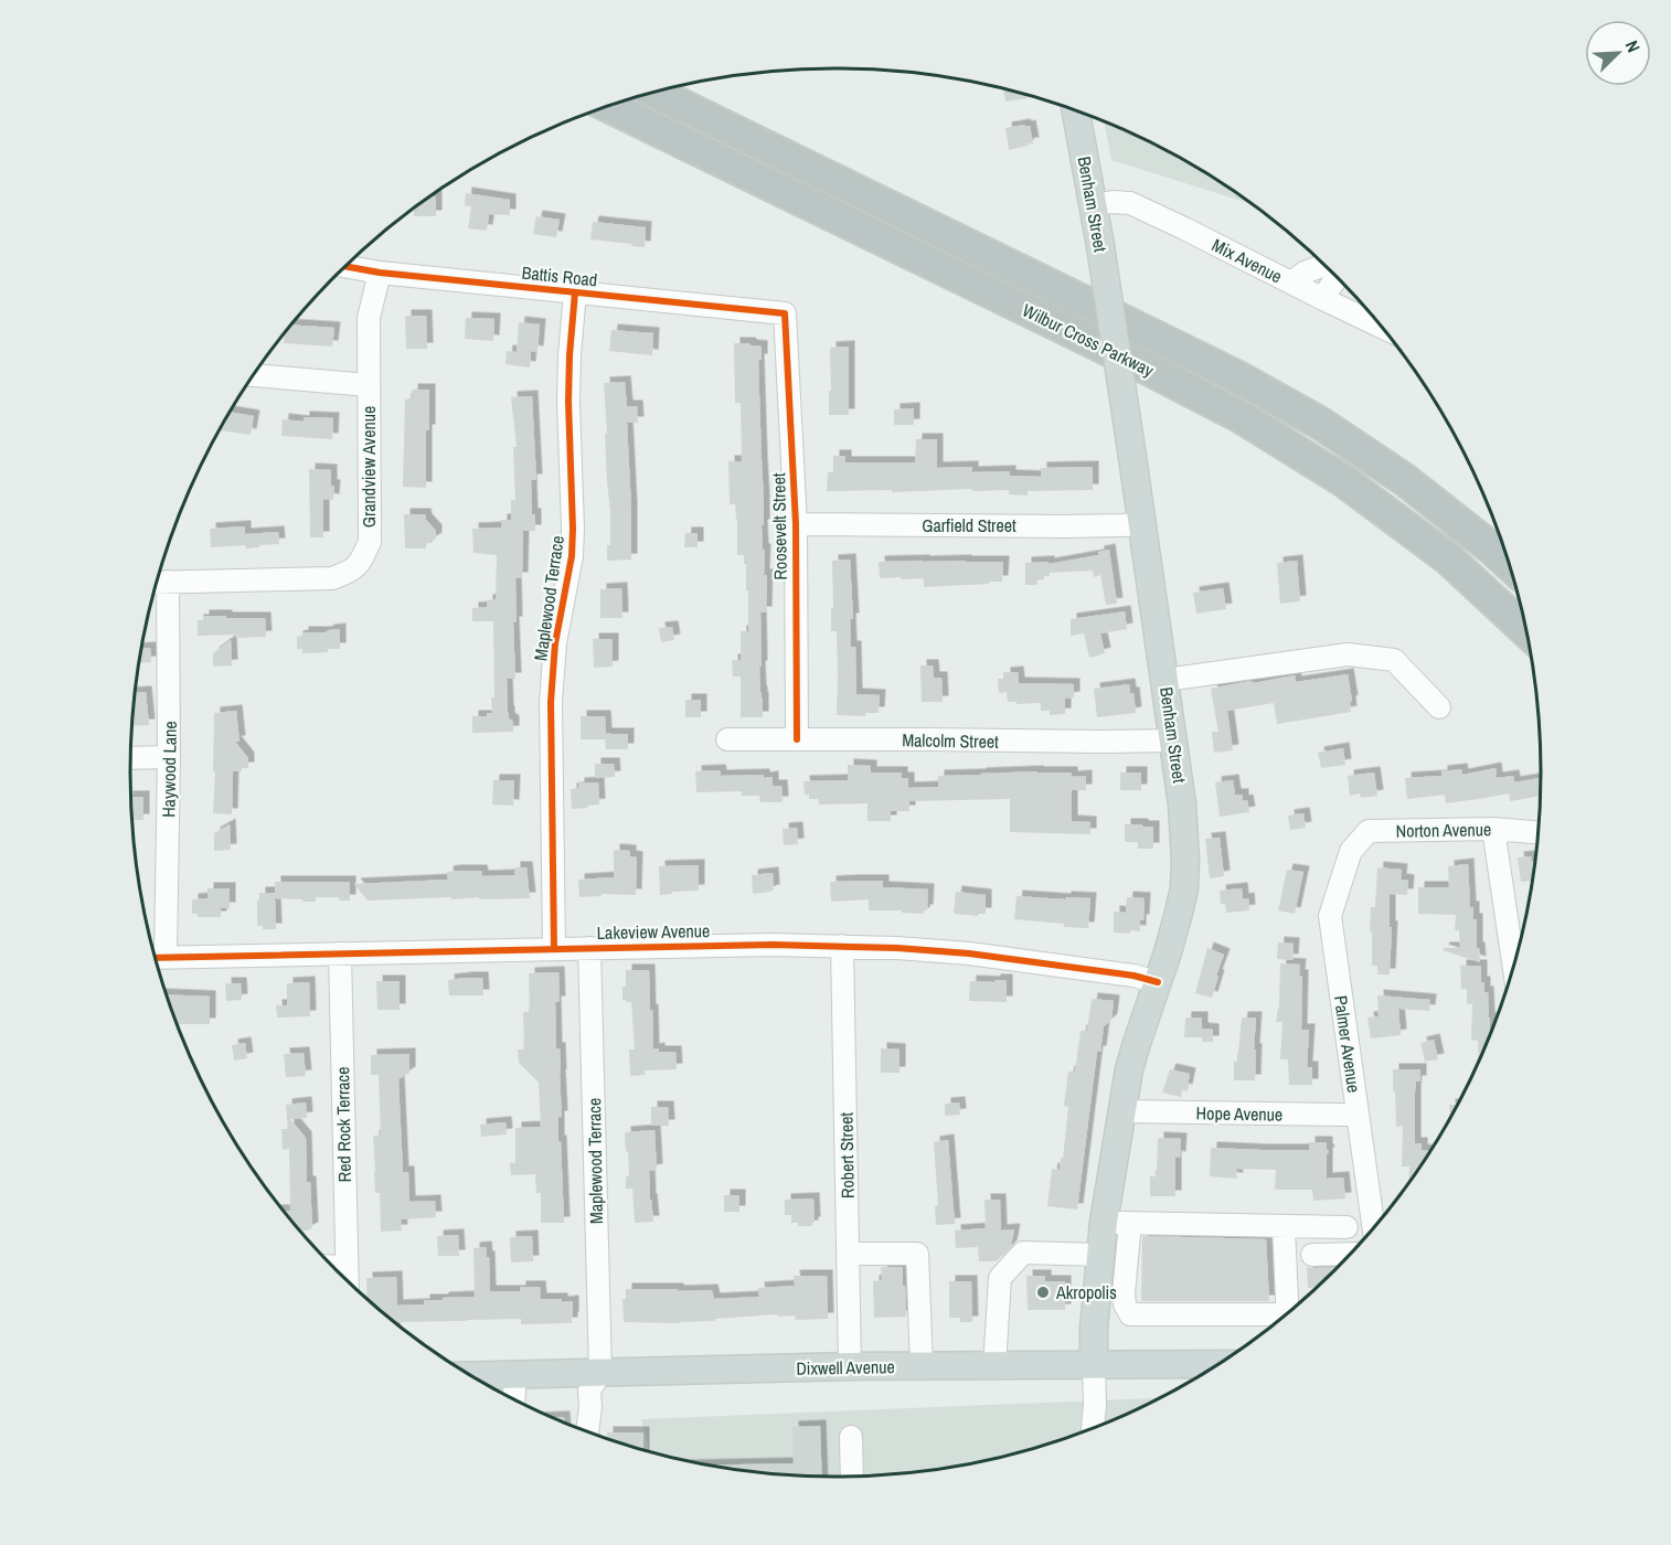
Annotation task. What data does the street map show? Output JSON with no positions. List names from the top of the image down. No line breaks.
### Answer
{"streets":{"highway":["Wilbur Cross Parkway"],"main road":["Benham Street","Dixwell Avenue"],"street":["Mix Avenue","Battis Road","Grandview Avenue","Garfield Street","Roosevelt Street","Maplewood Terrace","Malcolm Street","Haywood Lane","Norton Avenue","Lakeview Avenue","Palmer Avenue","Hope Avenue","Red Rock Terrace","Robert Street"]},"crossings":[["Benham Street","Mix Avenue"],["Benham Street","Garfield Street"],["Benham Street","Malcolm Street"],["Benham Street","Lakeview Avenue"],["Benham Street","Hope Avenue"],["Benham Street","Dixwell Avenue"],["Battis Road","Grandview Avenue"],["Battis Road","Roosevelt Street"],["Battis Road","Maplewood Terrace"],["Grandview Avenue","Haywood Lane"],["Garfield Street","Roosevelt Street"],["Roosevelt Street","Malcolm Street"],["Maplewood Terrace","Lakeview Avenue"],["Maplewood Terrace","Dixwell Avenue"],["Haywood Lane","Lakeview Avenue"],["Norton Avenue","Palmer Avenue"],["Lakeview Avenue","Red Rock Terrace"],["Lakeview Avenue","Robert Street"],["Palmer Avenue","Hope Avenue"],["Robert Street","Dixwell Avenue"]],"places":["Akropolis"],"north":"top right"}
